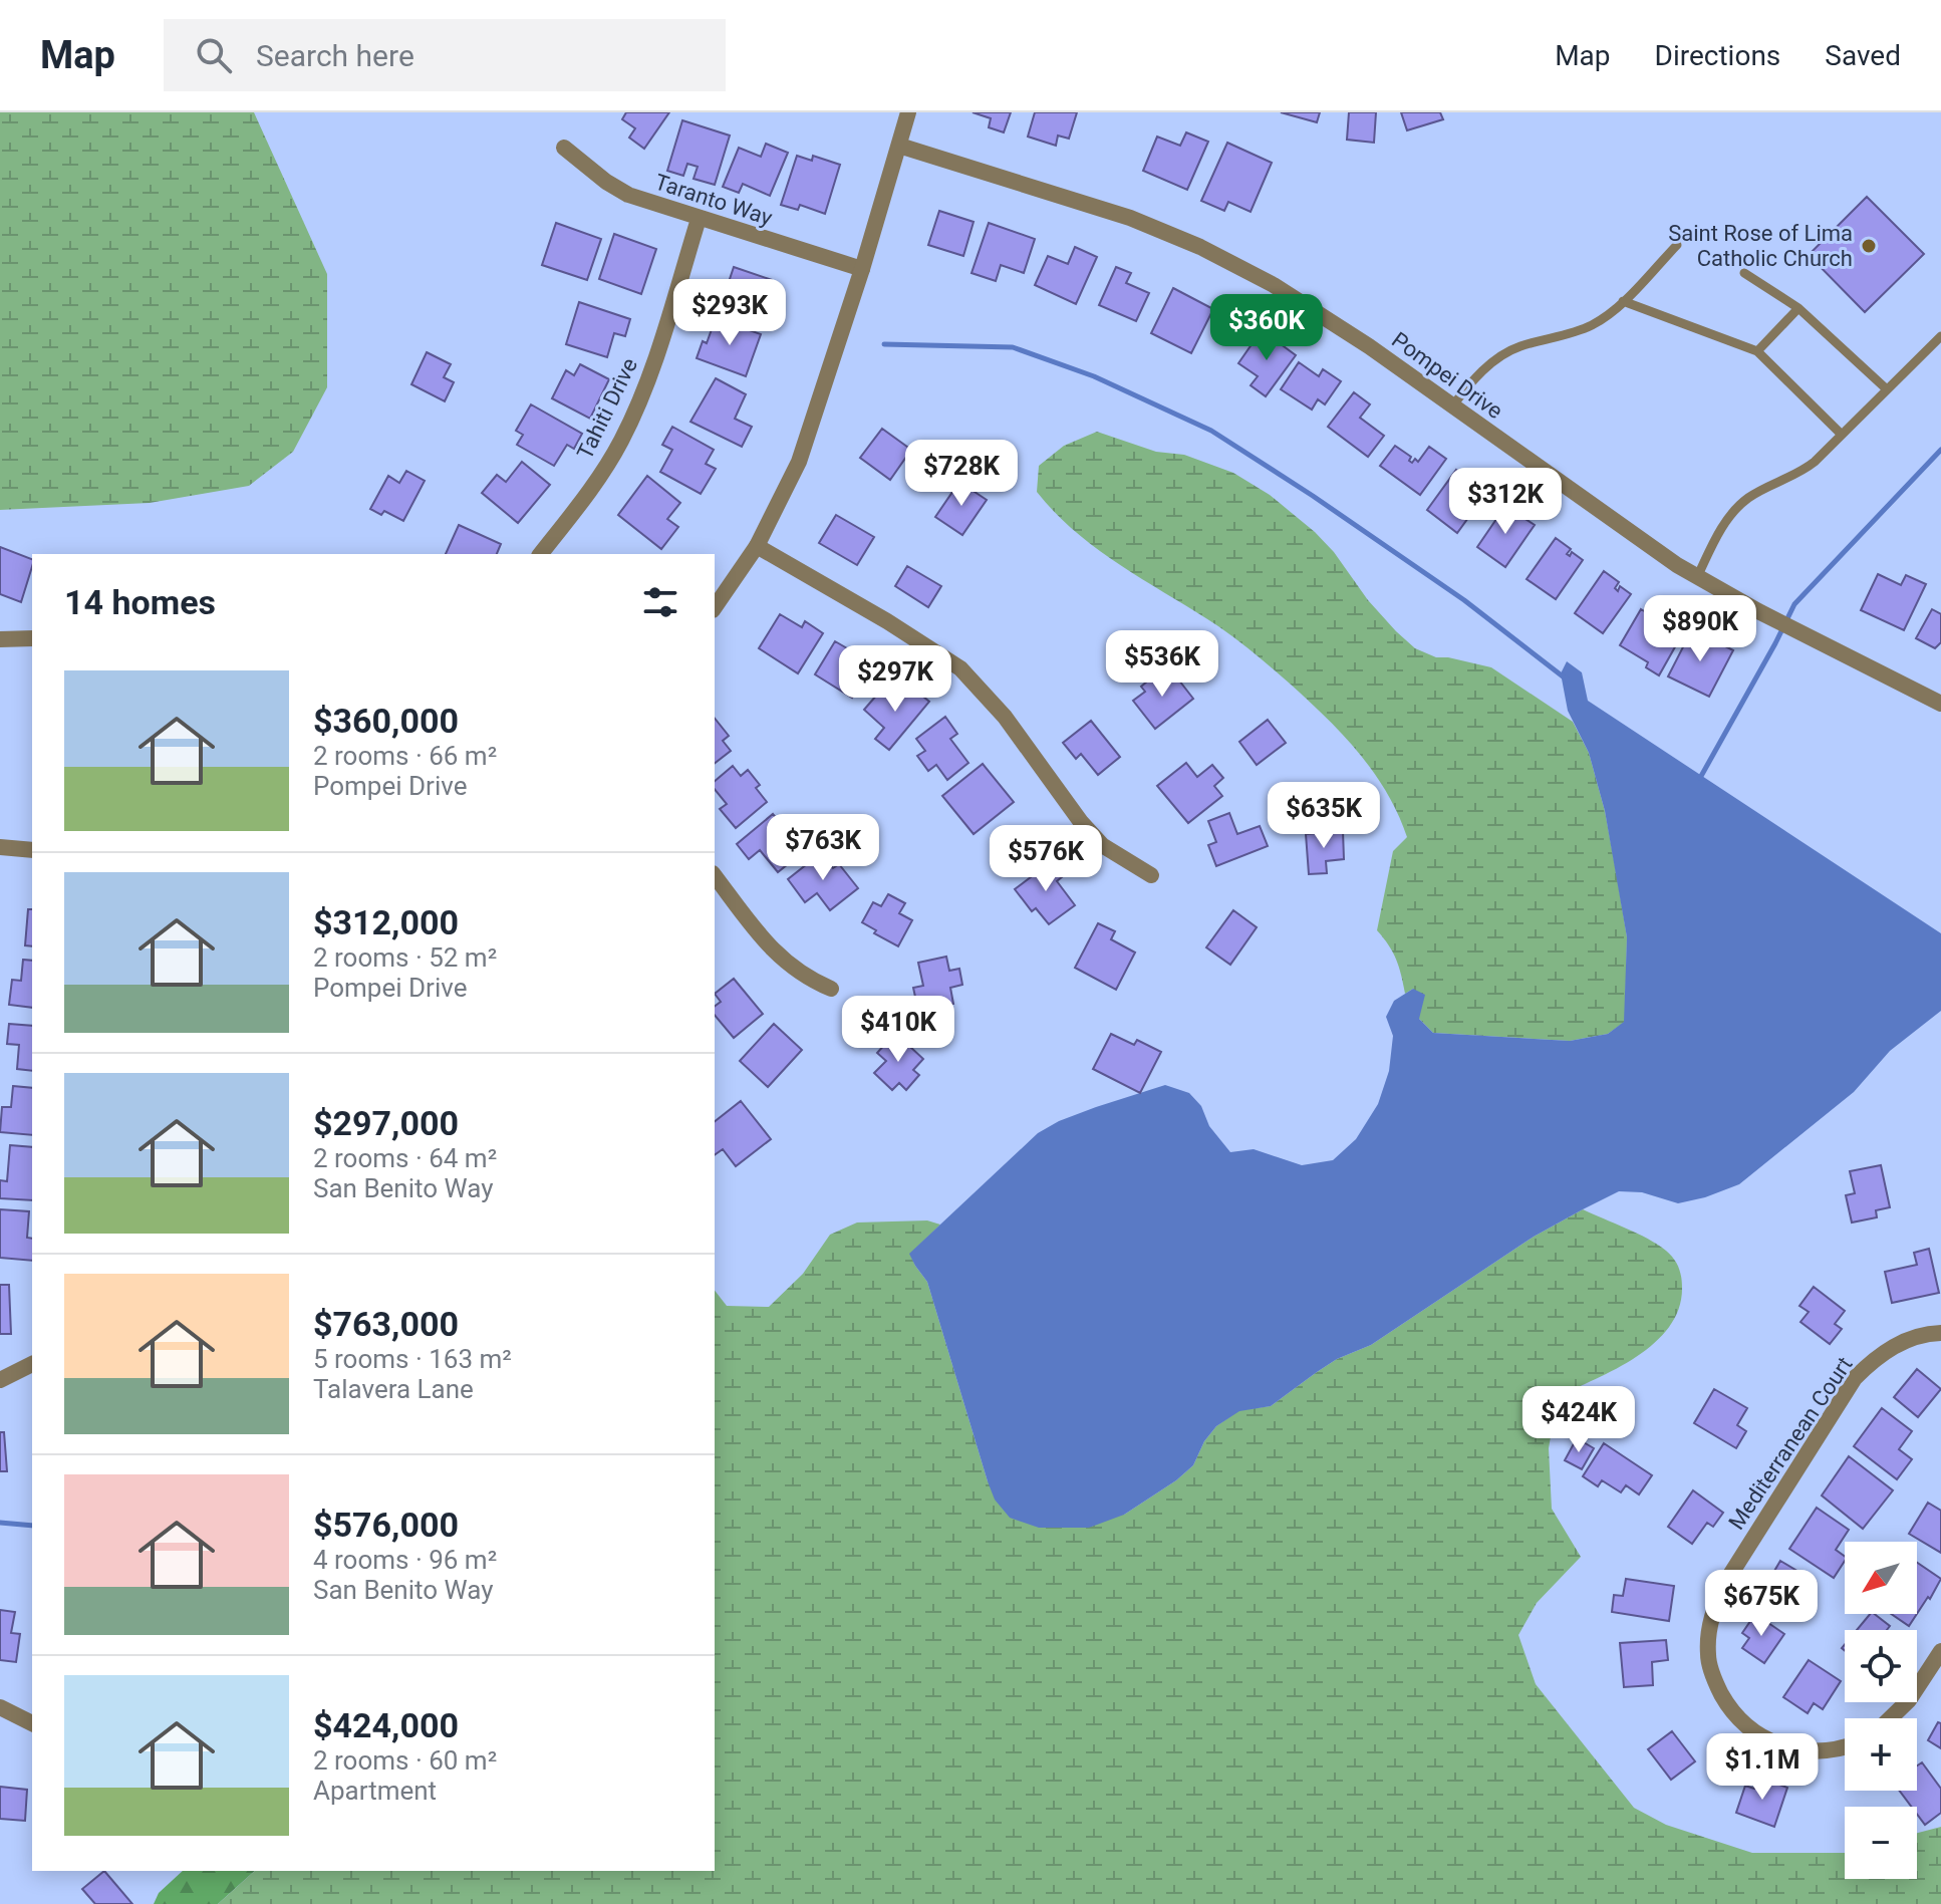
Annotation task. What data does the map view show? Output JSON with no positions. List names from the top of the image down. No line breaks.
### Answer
{"streets":{"street":["Taranto Way","Pompei Drive","Tahiti Drive","Mediterranean Court"]},"crossings":[["Taranto Way","Tahiti Drive"]],"places":["Saint Rose of Lima Catholic Church"],"north":"bottom left","page":{"header":"Map","search":"Search here","nav":["Map","Directions","Saved"],"price":["$293K","$360K","$728K","$312K","$890K","$536K","$297K","$635K","$763K","$576K","$410K","$424K","$675K","$1.1M"],"heading":"14 homes","list":[{"name":"$360,000","note":"2 rooms · 66 m² · Pompei Drive"},{"name":"$312,000","note":"2 rooms · 52 m² · Pompei Drive"},{"name":"$297,000","note":"2 rooms · 64 m² · San Benito Way"},{"name":"$763,000","note":"5 rooms · 163 m² · Talavera Lane"},{"name":"$576,000","note":"4 rooms · 96 m² · San Benito Way"},{"name":"$424,000","note":"2 rooms · 60 m² · Apartment"}],"map_buttons":["+","−"]}}
